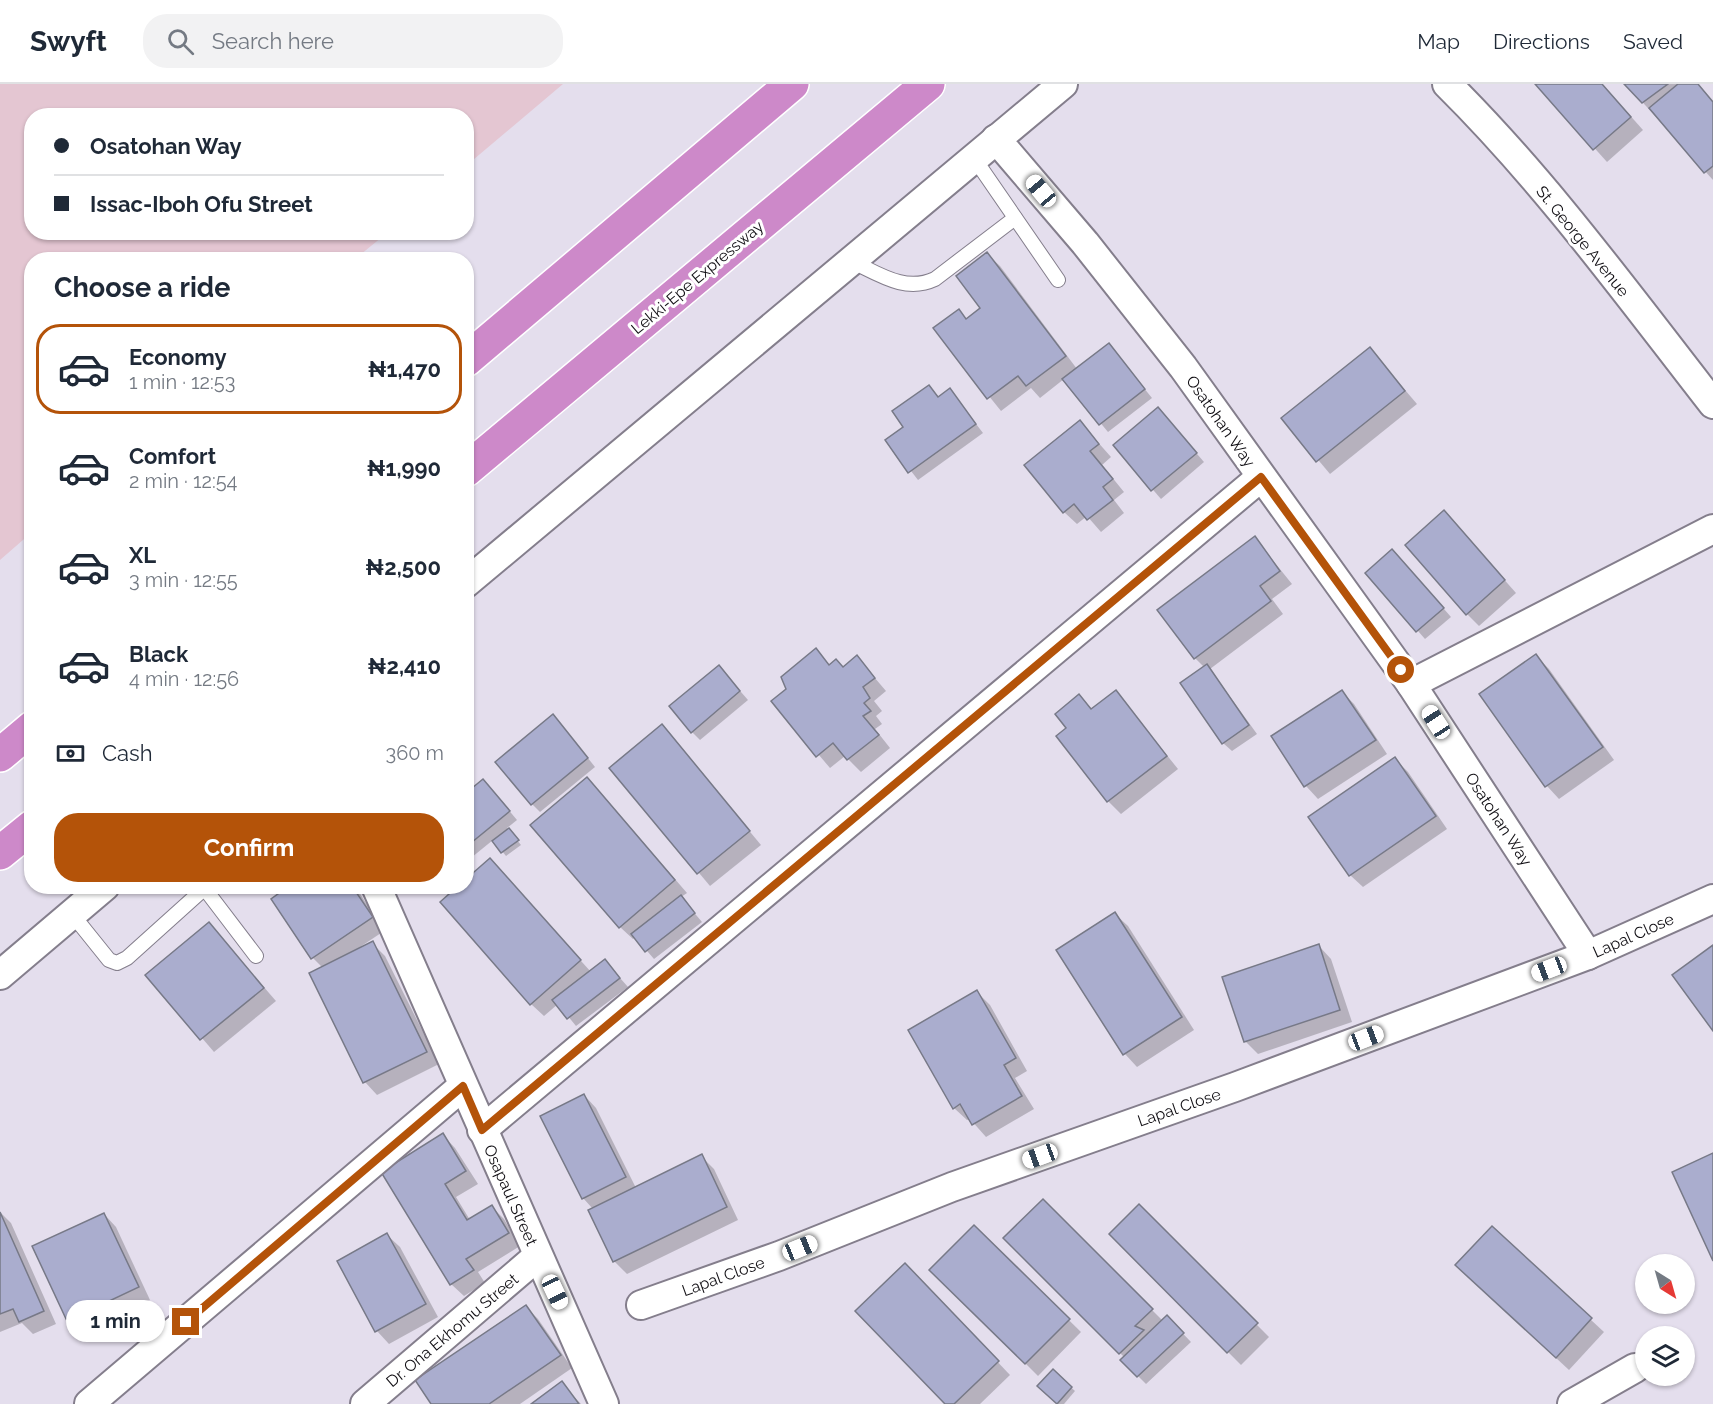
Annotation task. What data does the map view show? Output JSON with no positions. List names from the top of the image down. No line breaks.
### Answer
{"streets":{"highway":["Lekki-Epe Expressway"],"street":["St. George Avenue","Osatohan Way","Lapal Close","Osapaul Street","Dr. Ona Ekhomu Street"]},"crossings":[["Osatohan Way","Lapal Close"],["Osapaul Street","Dr. Ona Ekhomu Street"]],"north":"bottom right","page":{"header":"Swyft","search":"Search here","nav":["Map","Directions","Saved"],"banner":["Osatohan Way","Issac-Iboh Ofu Street"],"heading":"Choose a ride","list":[{"name":"Economy","note":"1 min · 12:53","value":"₦1,470"},{"name":"Comfort","note":"2 min · 12:54","value":"₦1,990"},{"name":"XL","note":"3 min · 12:55","value":"₦2,500"},{"name":"Black","note":"4 min · 12:56","value":"₦2,410"}],"pay":["Cash","360 m"],"buttons":"Confirm","bubble":"1 min"}}
